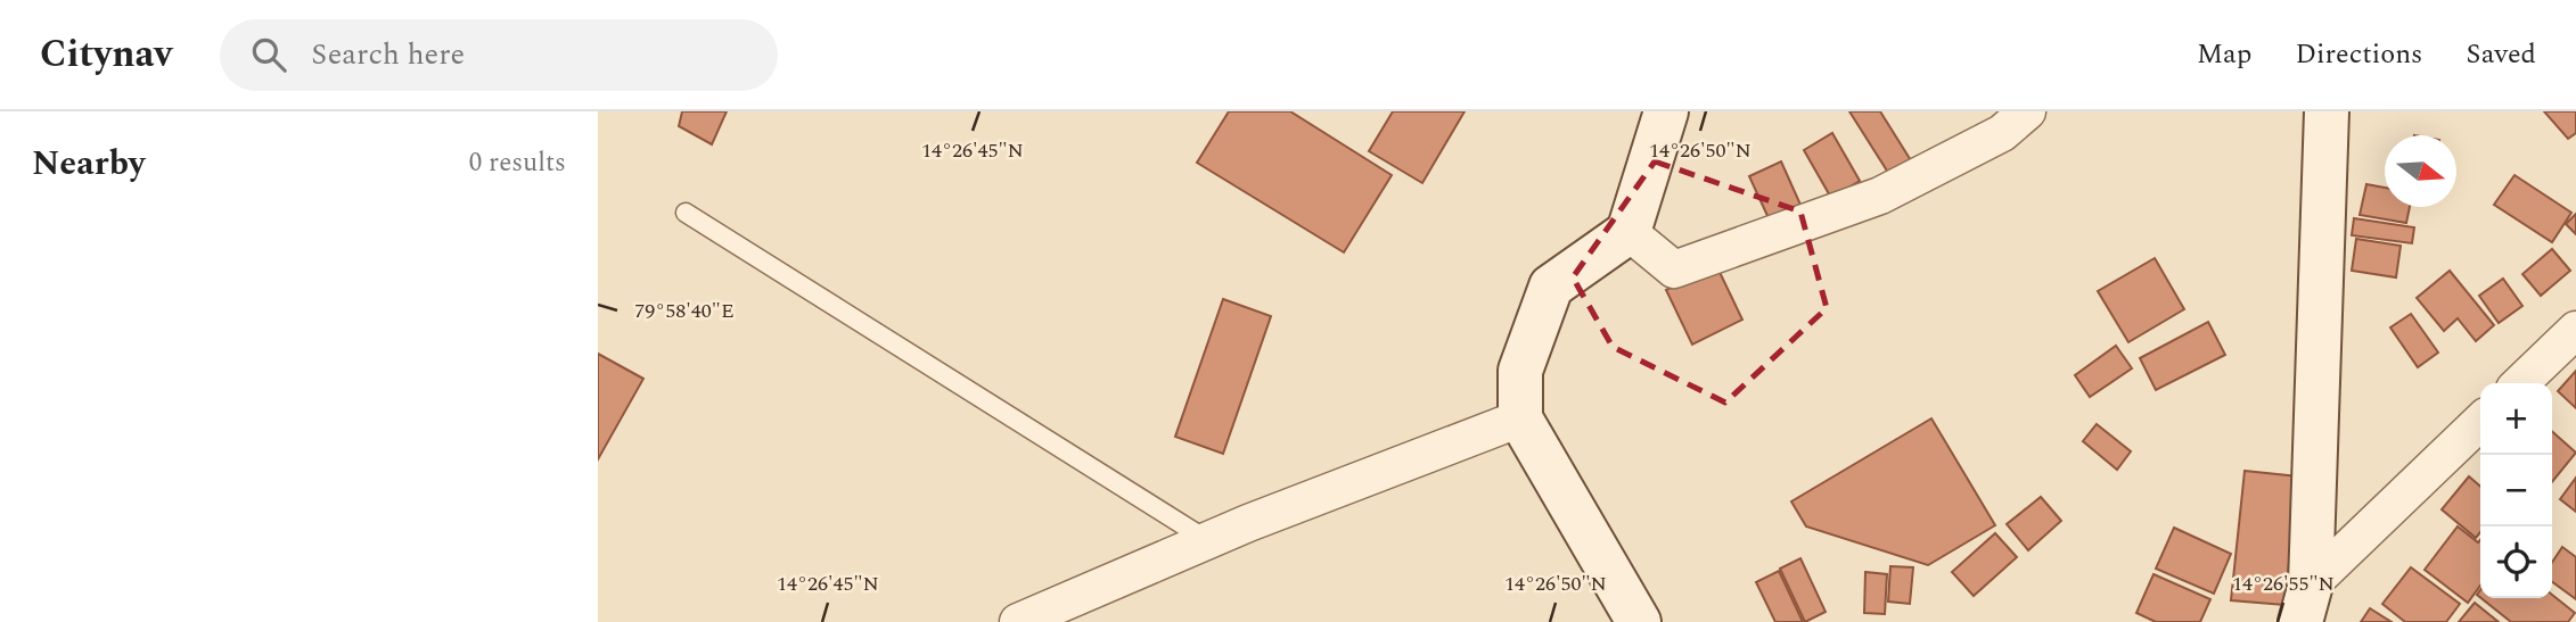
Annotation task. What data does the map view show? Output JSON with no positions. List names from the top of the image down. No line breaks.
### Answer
{"north":"right","page":{"header":"Citynav","search":"Search here","nav":["Map","Directions","Saved"],"heading":["Nearby","0 results"],"map_buttons":["+","−"]},"coordinates":["14°26'45\"N","14°26'50\"N","79°58'40\"E","14°26'55\"N"]}
